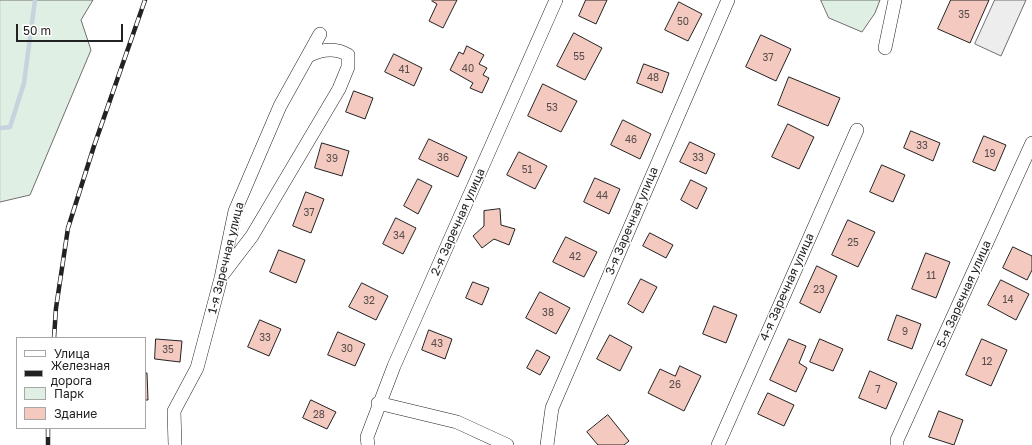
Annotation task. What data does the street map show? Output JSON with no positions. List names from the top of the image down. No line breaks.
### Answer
{"streets":{"street":["3-я Заречная улица","2-я Заречная улица","1-я Заречная улица","4-я Заречная улица","5-я Заречная улица"]},"house_numbers":["35","50","55","37","40","41","48","53","46","33","19","36","33","39","51","44","37","34","25","42","11","23","14","32","38","9","33","43","30","35","12","26","7","28"],"legend":["Улица","Железная дорога","Парк","Здание"],"scale_bar":"50 m"}
